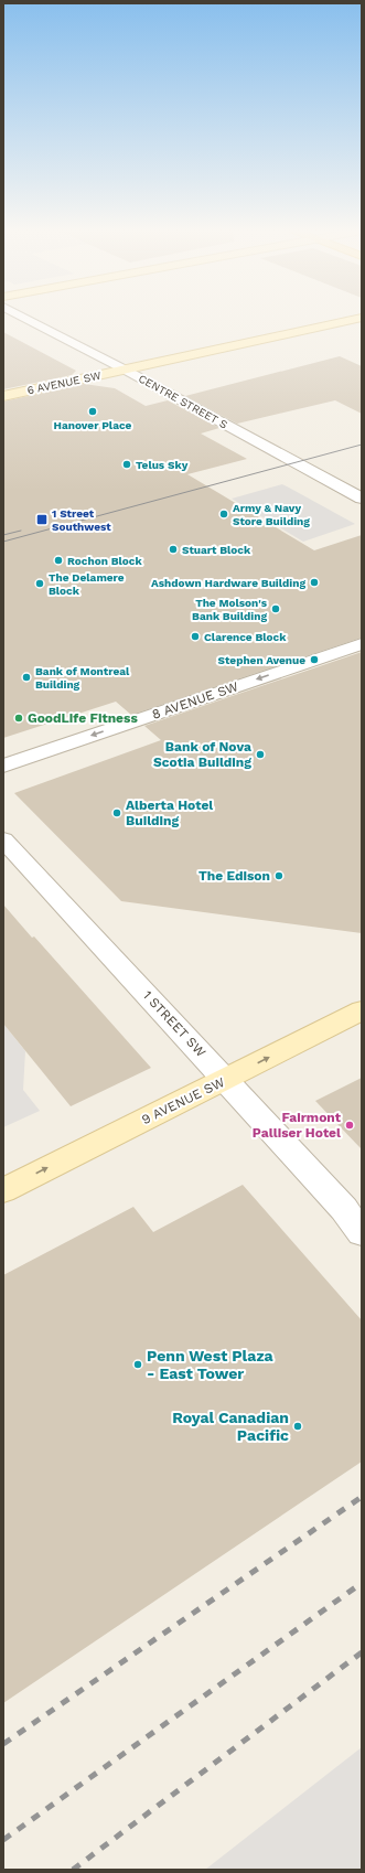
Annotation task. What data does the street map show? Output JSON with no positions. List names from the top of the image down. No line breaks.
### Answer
{"streets":{"main road":["6 AVENUE SW","9 AVENUE SW"],"street":["CENTRE STREET S","8 AVENUE SW","1 STREET SW"]},"crossings":[["6 AVENUE SW","CENTRE STREET S"],["1 STREET SW","9 AVENUE SW"]],"one_way":["8 AVENUE SW","9 AVENUE SW"],"places":{"other":["Hanover Place","Telus Sky","Army & Navy Store Building","Stuart Block","Rochon Block","Ashdown Hardware Building","The Delamere Block","The Molson's Bank Building","Clarence Block","Stephen Avenue","Bank of Montreal Building","GoodLife Fitness","Bank of Nova Scotia Building","Alberta Hotel Building","The Edison","Fairmont Palliser Hotel","Penn West Plaza - East Tower","Royal Canadian Pacific"],"transit":["1 Street Southwest"]}}
